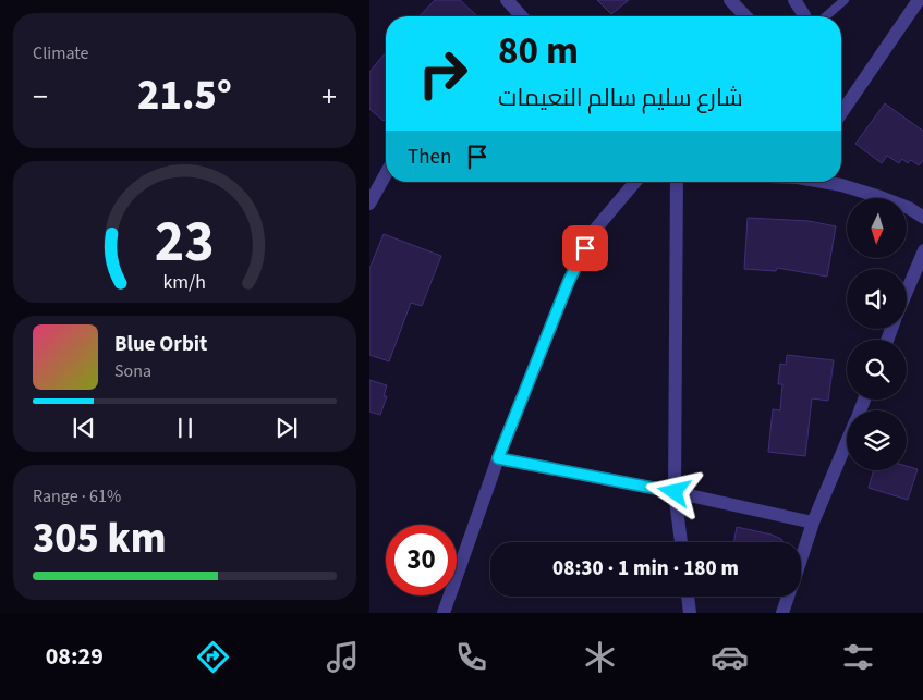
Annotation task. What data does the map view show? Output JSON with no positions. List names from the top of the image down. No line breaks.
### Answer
{"north":"bottom","page":{"tile":["Climate",["Range · 61%","305 km"]],"turn":["80 m","شارع سليم سالم النعيمات"],"heat":["−","21.5°","+"],"then":"Then","song":["Blue Orbit","Sona"],"limit":"30","trip":"08:30 · 1 min · 180 m","tabs":"08:29","gauge":["23","km/h"]}}
